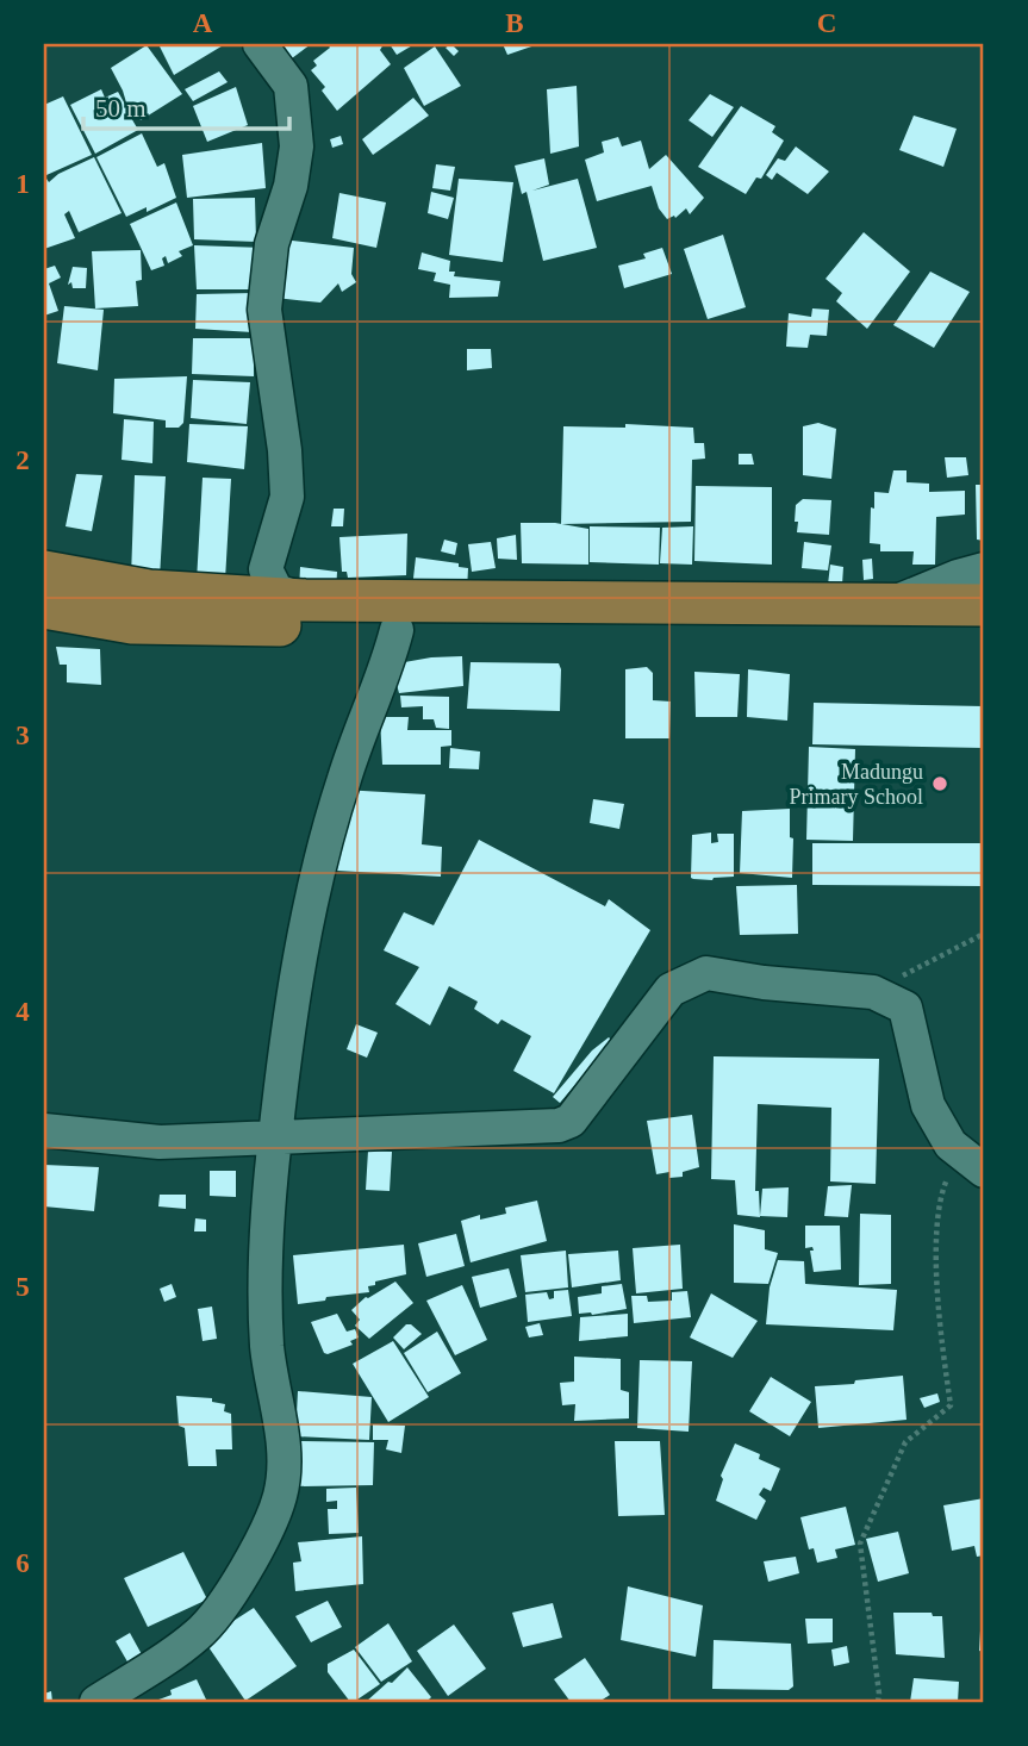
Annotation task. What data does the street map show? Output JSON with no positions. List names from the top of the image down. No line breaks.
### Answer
{"places":["Madungu Primary School"],"scale_bar":"50 m","grid":{"columns":["A","B","C"],"rows":["1","2","3","4","5","6"]}}
